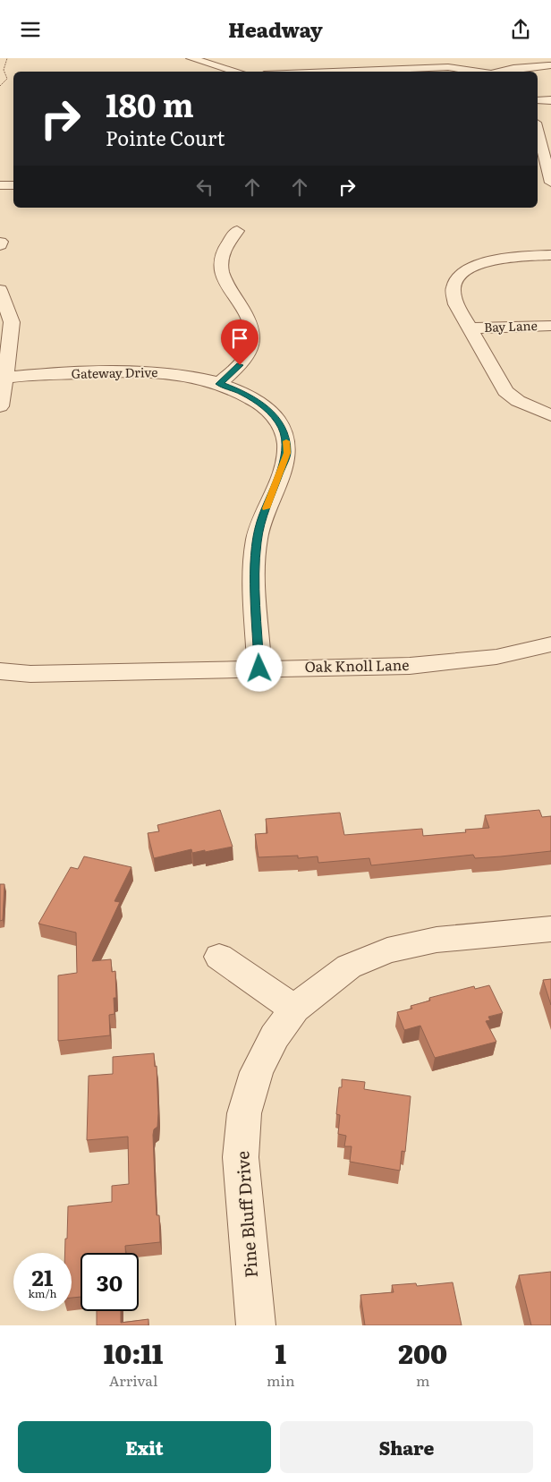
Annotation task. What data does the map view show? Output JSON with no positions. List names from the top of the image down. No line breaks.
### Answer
{"streets":{"street":["Bay Lane","Gateway Drive","Oak Knoll Lane","Pine Bluff Drive"]},"crossings":[["Gateway Drive","Oak Knoll Lane"]],"page":{"header":"Headway","turn":["180 m","Pointe Court"],"speed":"21 km/h","limit":"30","eta":["10:11","Arrival","1","min","200","m"],"buttons":["Exit","Share"]}}
